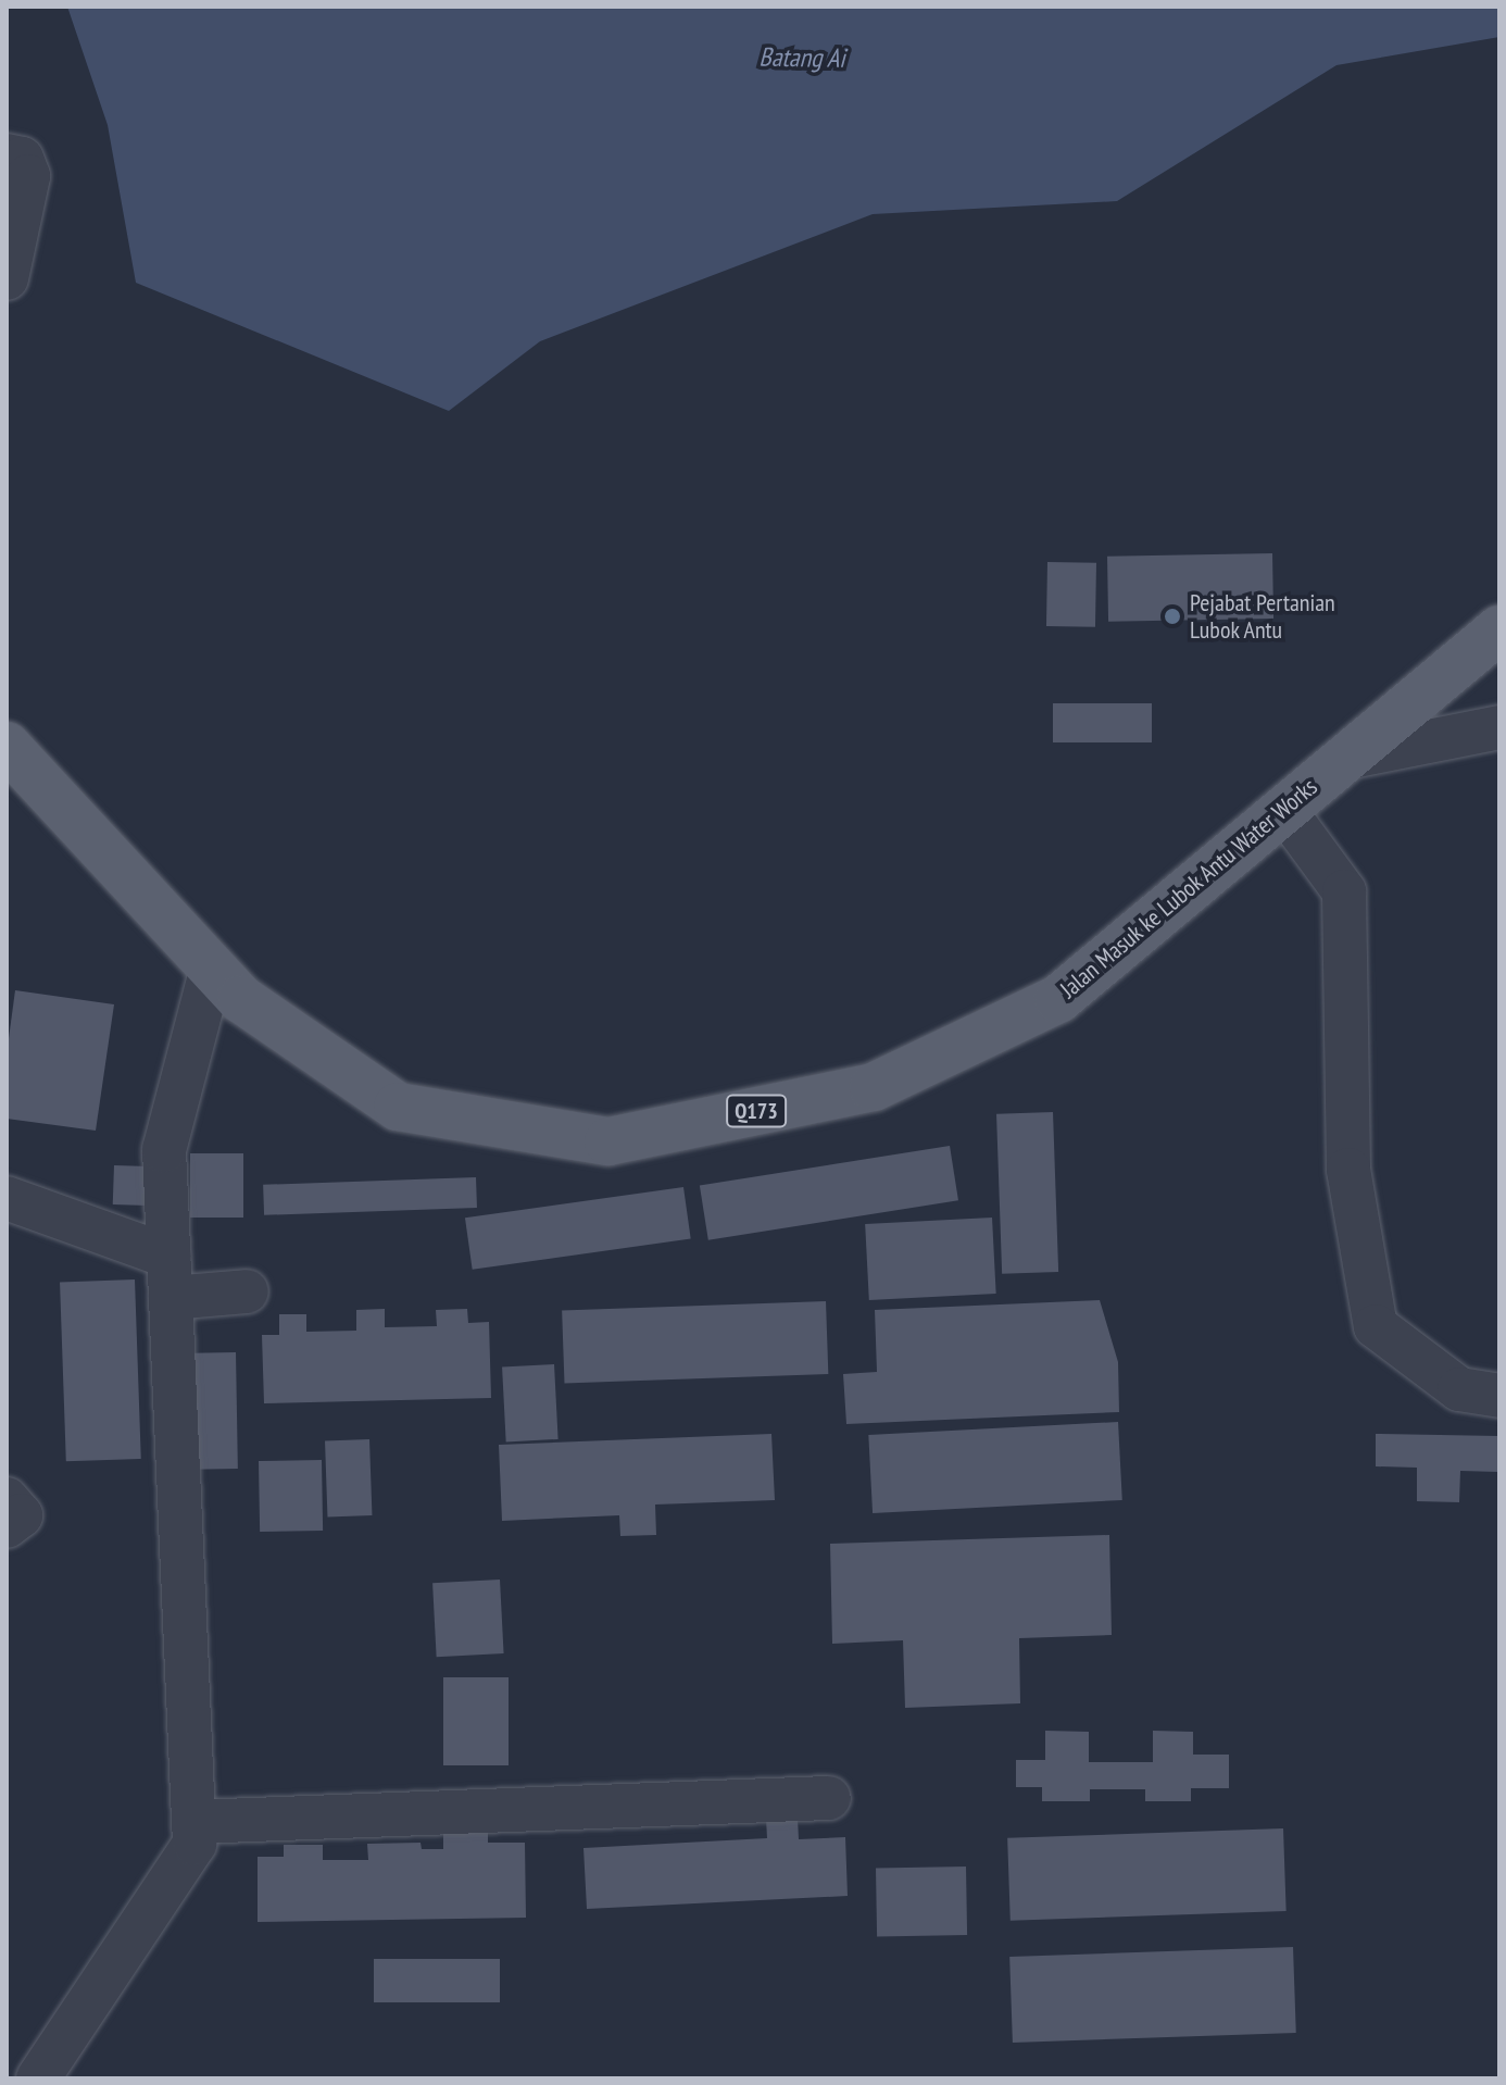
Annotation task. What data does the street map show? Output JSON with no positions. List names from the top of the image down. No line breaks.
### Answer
{"streets":{"main road":["Jalan Masuk ke Lubok Antu Water Works","Q173"]},"water":["Batang Ai"],"places":["Pejabat Pertanian Lubok Antu"]}
